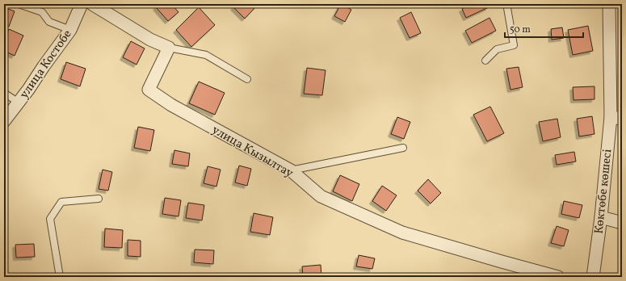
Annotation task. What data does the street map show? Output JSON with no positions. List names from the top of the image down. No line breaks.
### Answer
{"streets":{"street":["улица Костобе","улица Кызылтау","Көктөбе көшесі"]},"scale_bar":"50 m"}
